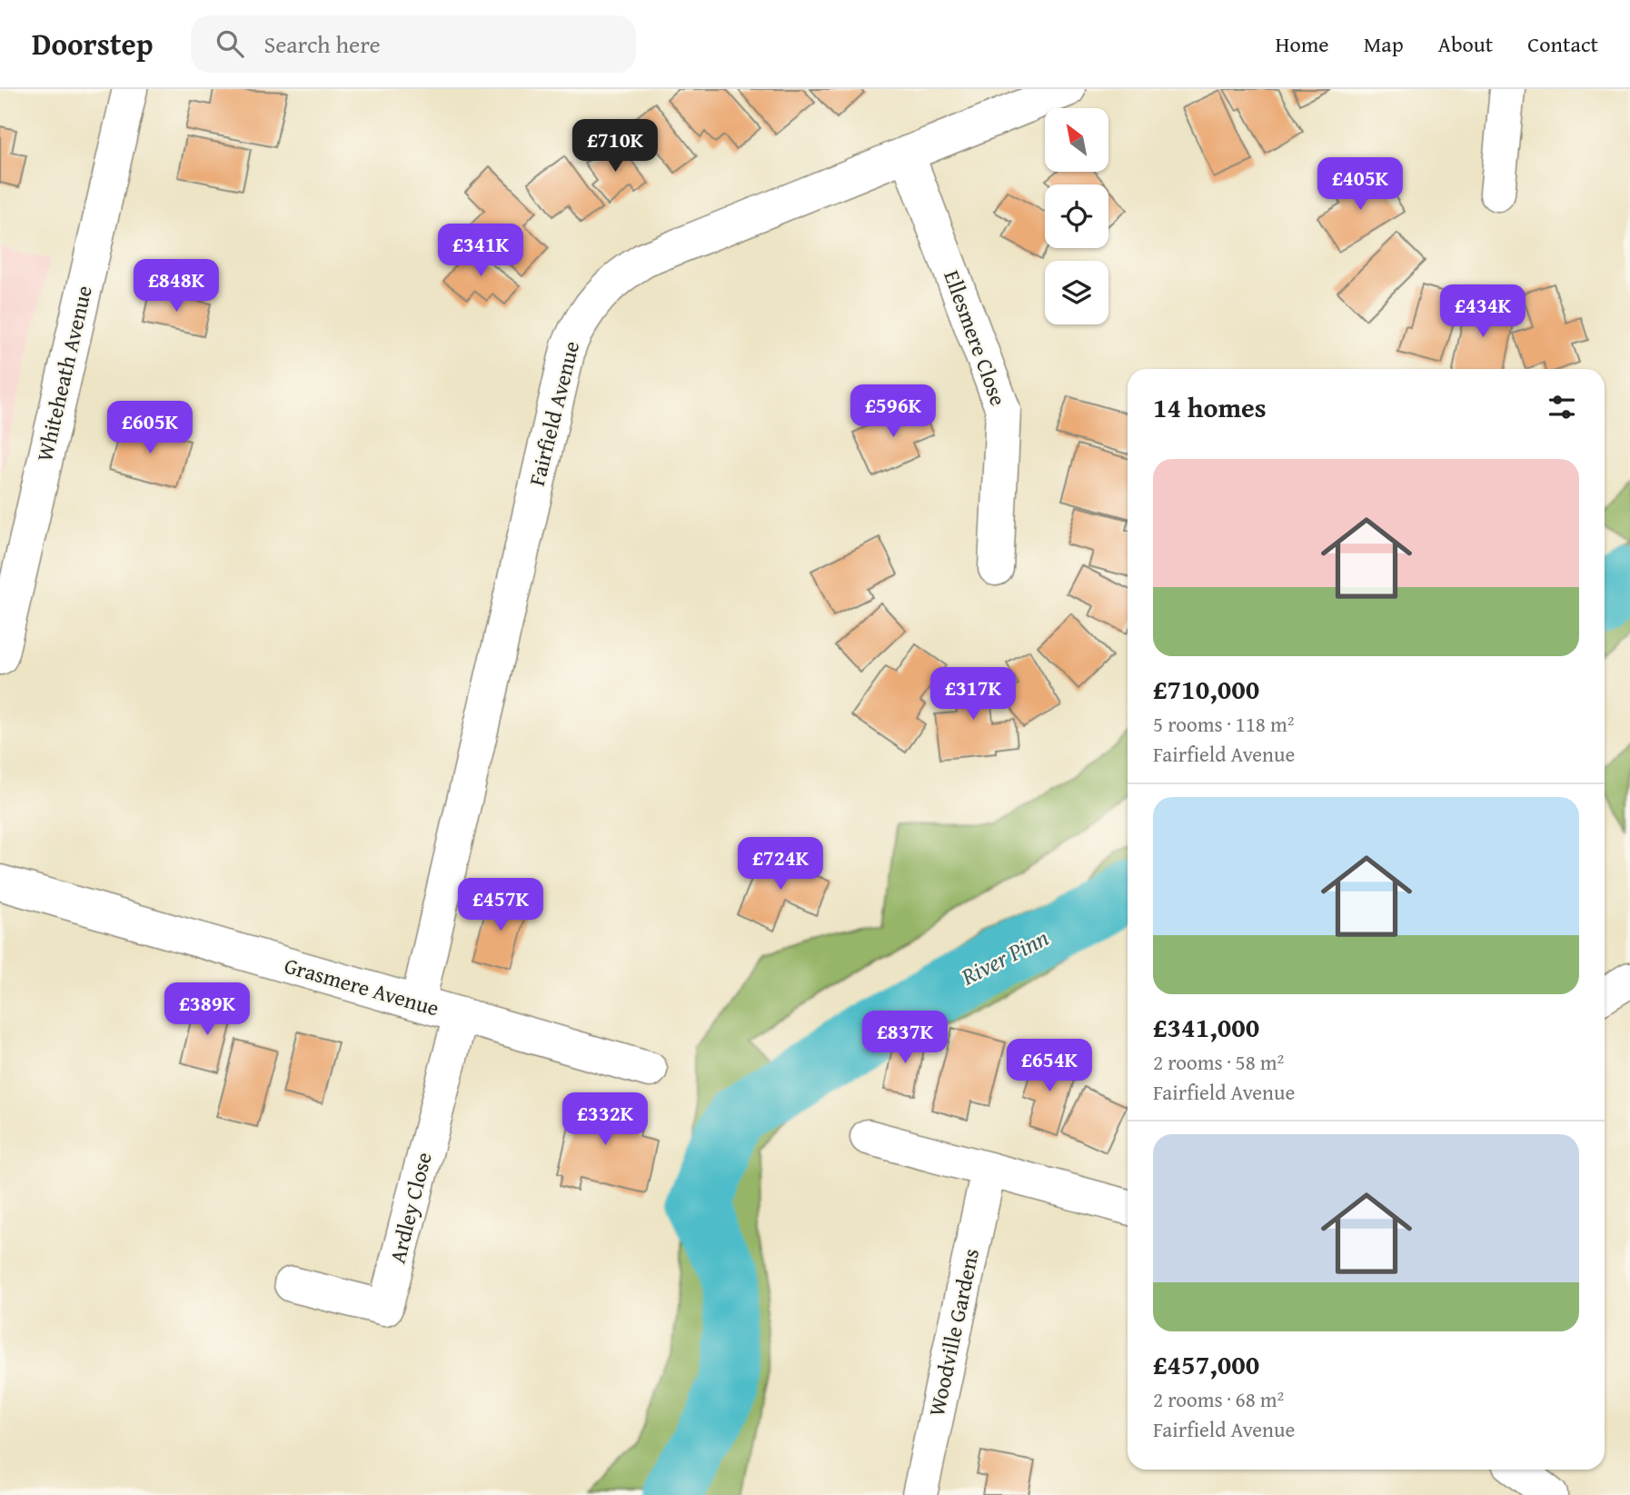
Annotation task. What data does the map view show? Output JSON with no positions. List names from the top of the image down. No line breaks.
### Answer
{"streets":{"street":["Ellesmere Close","Whiteheath Avenue","Fairfield Avenue","Grasmere Avenue","Ardley Close","Woodville Gardens"]},"crossings":[["Ellesmere Close","Fairfield Avenue"],["Fairfield Avenue","Grasmere Avenue"],["Grasmere Avenue","Ardley Close"]],"water":["River Pinn"],"north":"top left","page":{"header":"Doorstep","search":"Search here","nav":["Home","Map","About","Contact"],"price":["£710K","£405K","£341K","£848K","£434K","£596K","£605K","£317K","£724K","£457K","£389K","£837K","£654K","£332K"],"heading":"14 homes","list":[{"name":"£710,000","note":"5 rooms · 118 m² · Fairfield Avenue"},{"name":"£341,000","note":"2 rooms · 58 m² · Fairfield Avenue"},{"name":"£457,000","note":"2 rooms · 68 m² · Fairfield Avenue"}]}}
